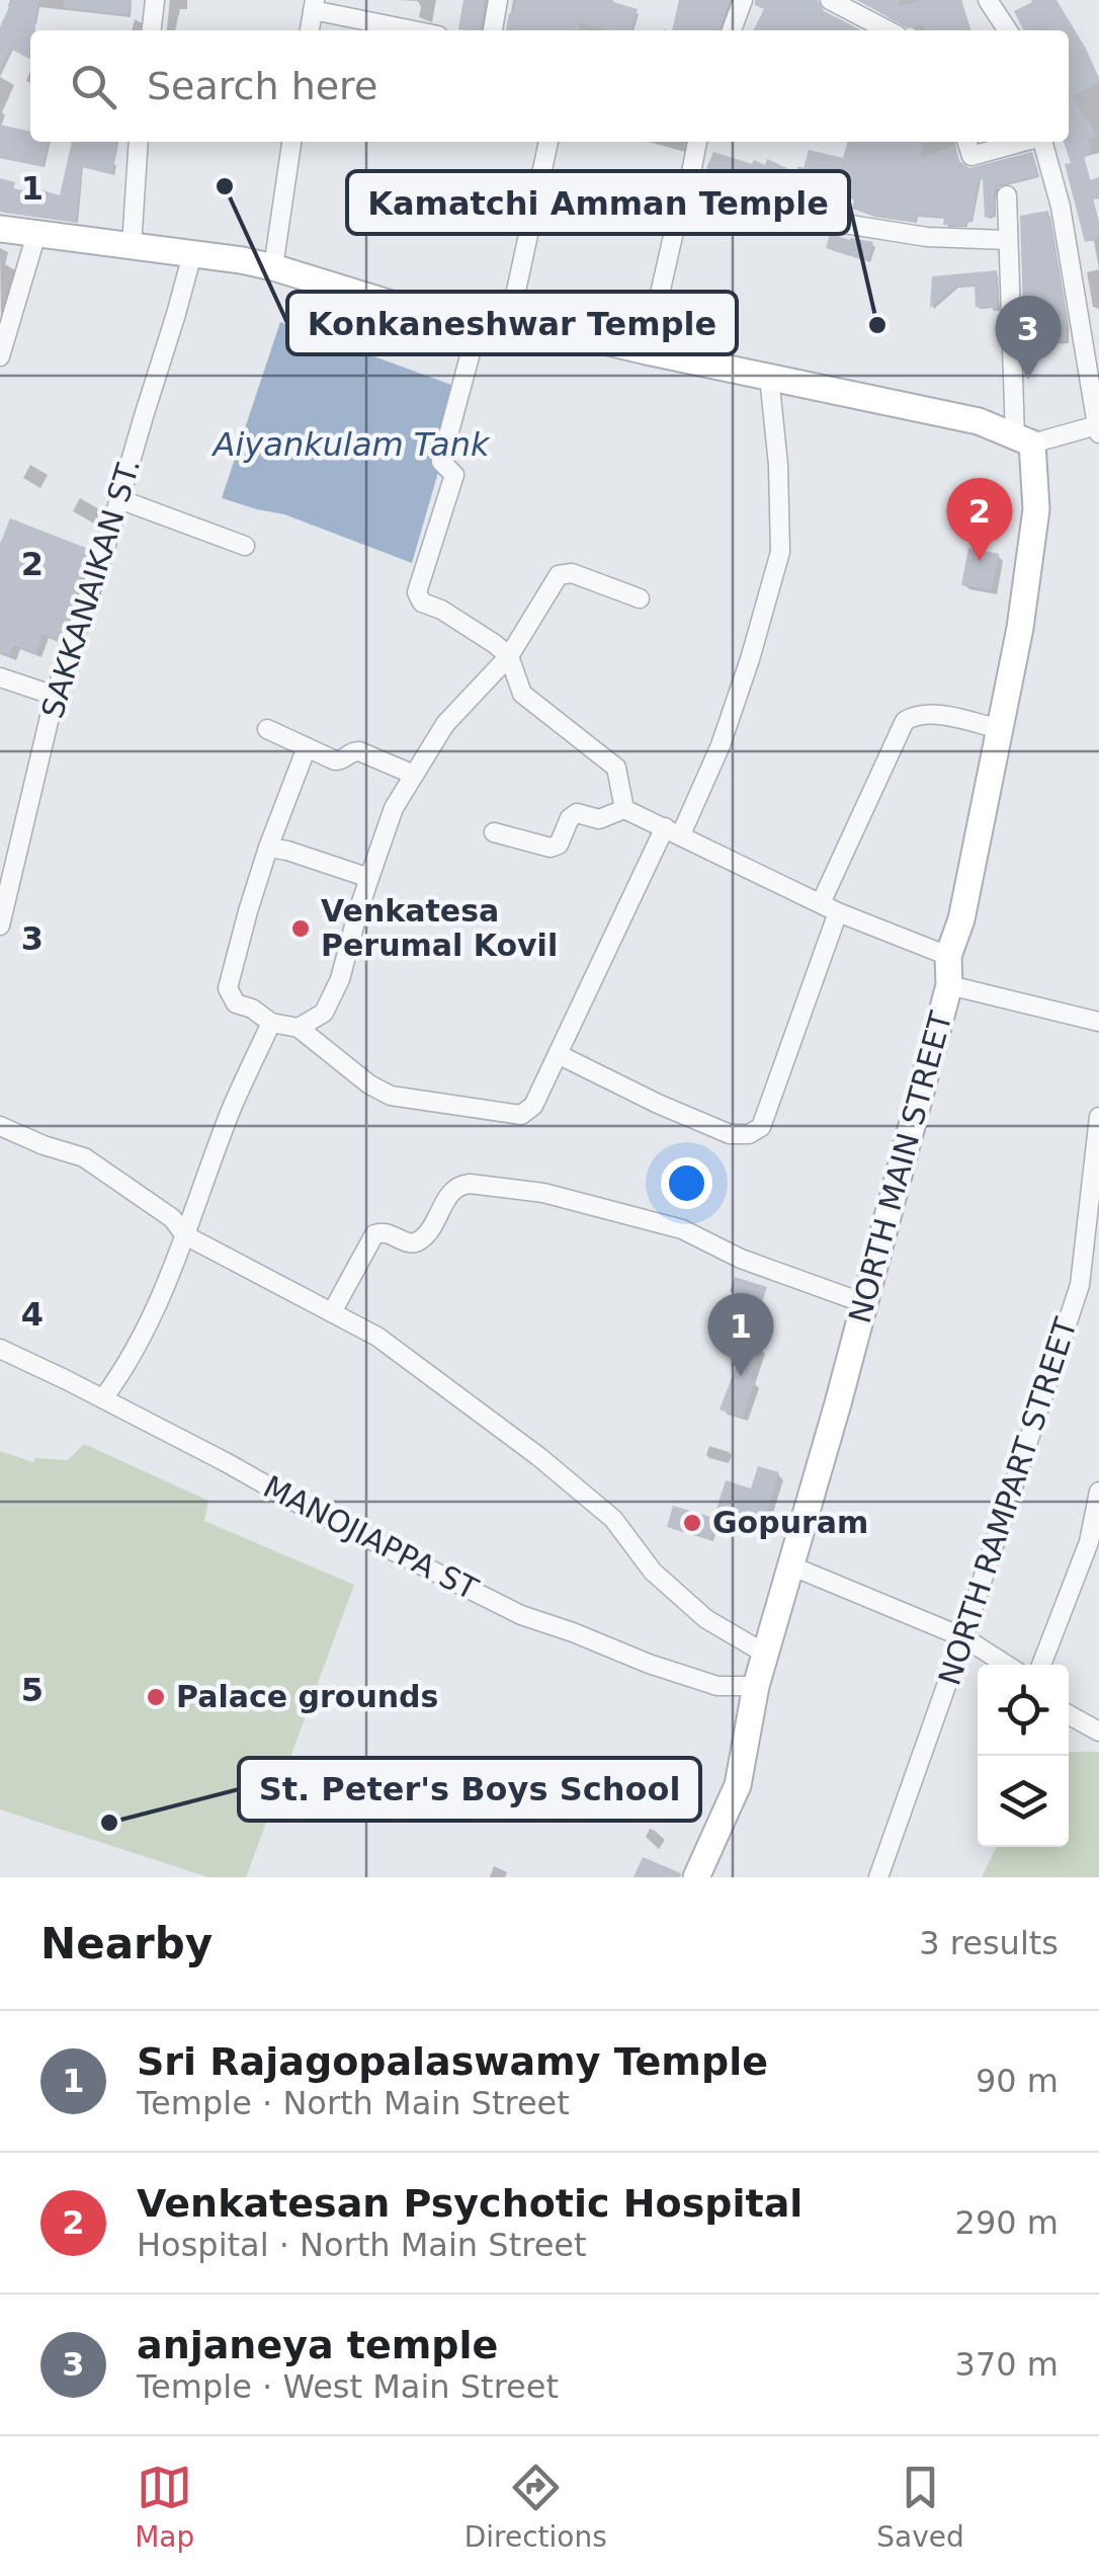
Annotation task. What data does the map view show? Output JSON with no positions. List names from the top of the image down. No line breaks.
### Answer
{"streets":{"street":["SAKKANAIKAN ST.","NORTH MAIN STREET","NORTH RAMPART STREET","MANOJIAPPA ST"]},"crossings":[["NORTH MAIN STREET","MANOJIAPPA ST"]],"water":["Aiyankulam Tank"],"places":["Konkaneshwar Temple","Kamatchi Amman Temple","Venkatesa Perumal Kovil","Gopuram","Palace grounds","St. Peter's Boys School"],"page":{"search":"Search here","pins":["3","2","1"],"heading":["Nearby","3 results"],"list":[{"mark":"1","name":"Sri Rajagopalaswamy Temple","note":"Temple · North Main Street","value":"90 m"},{"mark":"2","name":"Venkatesan Psychotic Hospital","note":"Hospital · North Main Street","value":"290 m"},{"mark":"3","name":"anjaneya temple","note":"Temple · West Main Street","value":"370 m"}],"nav":["Map","Directions","Saved"]},"grid":{"rows":["1","2","3","4","5"]}}
